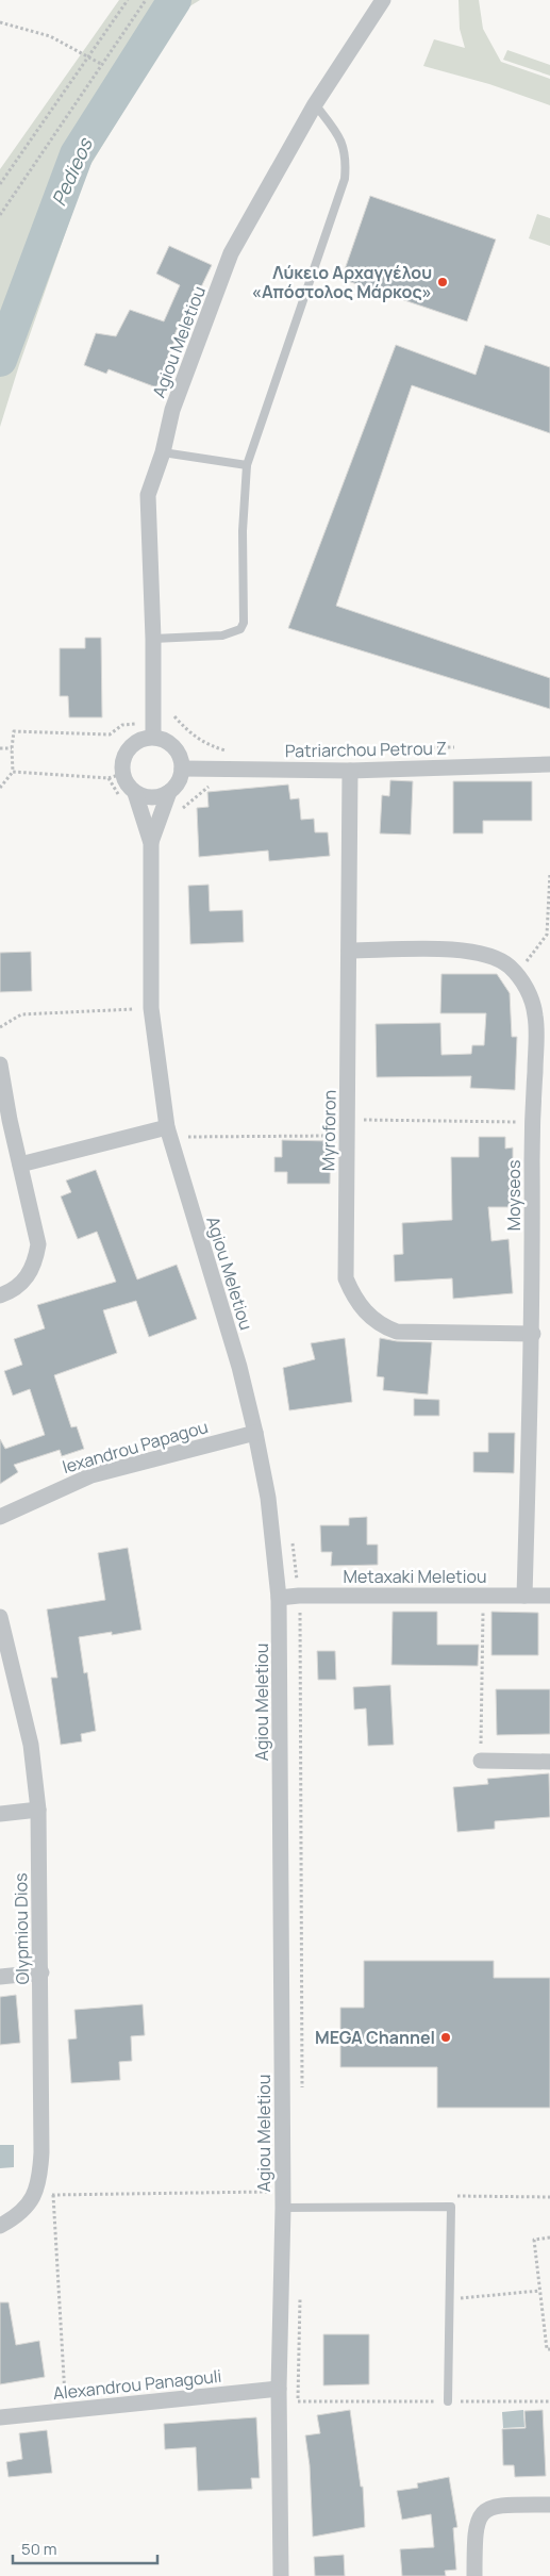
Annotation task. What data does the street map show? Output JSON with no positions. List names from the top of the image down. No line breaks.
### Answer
{"streets":{"street":["Agiou Meletiou","Patriarchou Petrou Z","Myroforon","Moyseos","lexandrou Papagou","Metaxaki Meletiou","Olypmiou Dios","Alexandrou Panagouli"]},"crossings":[["Agiou Meletiou","Patriarchou Petrou Z"],["Agiou Meletiou","lexandrou Papagou"],["Agiou Meletiou","Metaxaki Meletiou"],["Agiou Meletiou","Alexandrou Panagouli"],["Patriarchou Petrou Z","Myroforon"],["Myroforon","Moyseos"],["Moyseos","Metaxaki Meletiou"]],"water":["Pedieos"],"places":["Λύκειο Αρχαγγέλου «Απόστολος Μάρκος»","MEGA Channel"],"scale_bar":"50 m"}
